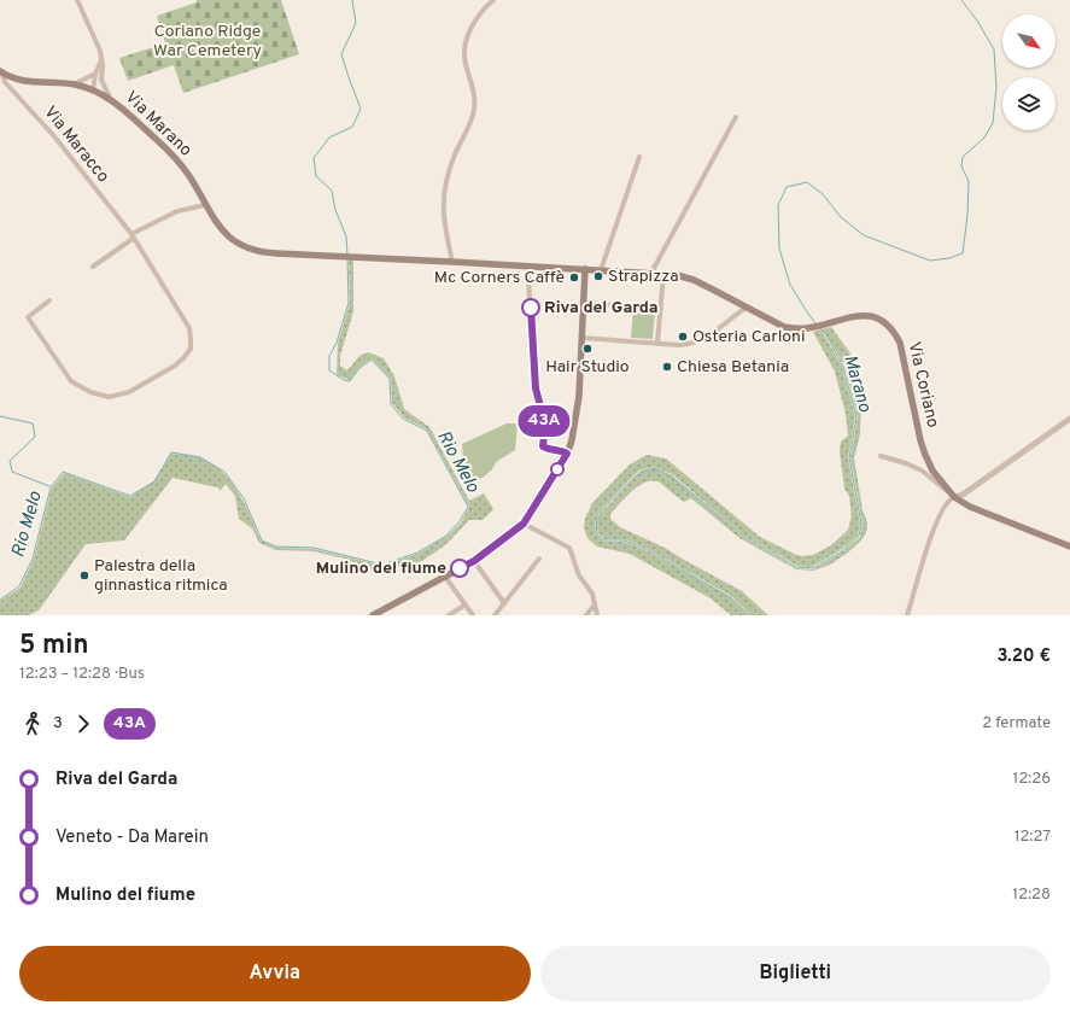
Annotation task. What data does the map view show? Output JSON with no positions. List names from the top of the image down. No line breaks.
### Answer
{"streets":{"main road":["Via Marano","Via Coriano"],"street":["Via Maracco"]},"crossings":[["Via Marano","Via Maracco"],["Via Marano","Via Coriano"]],"water":["Marano","Rio Melo"],"parks":["Coriano Ridge War Cemetery"],"places":["Strapizza","Mc Corners Caffè","Riva del Garda","Osteria Carloni","Hair Studio","Chiesa Betania","Mulino del fiume","Palestra della ginnastica ritmica"],"lines":["bus line 43A"],"north":"bottom right","page":{"on_map":"43A","heading":["5 min","12:23 – 12:28 · Bus","3.20 €"],"legs":["3","43A","2 fermate"],"list":[{"name":"Riva del Garda","value":"12:26"},{"name":"Veneto - Da Marein","value":"12:27"},{"name":"Mulino del fiume","value":"12:28"}],"buttons":["Avvia","Biglietti"]}}
